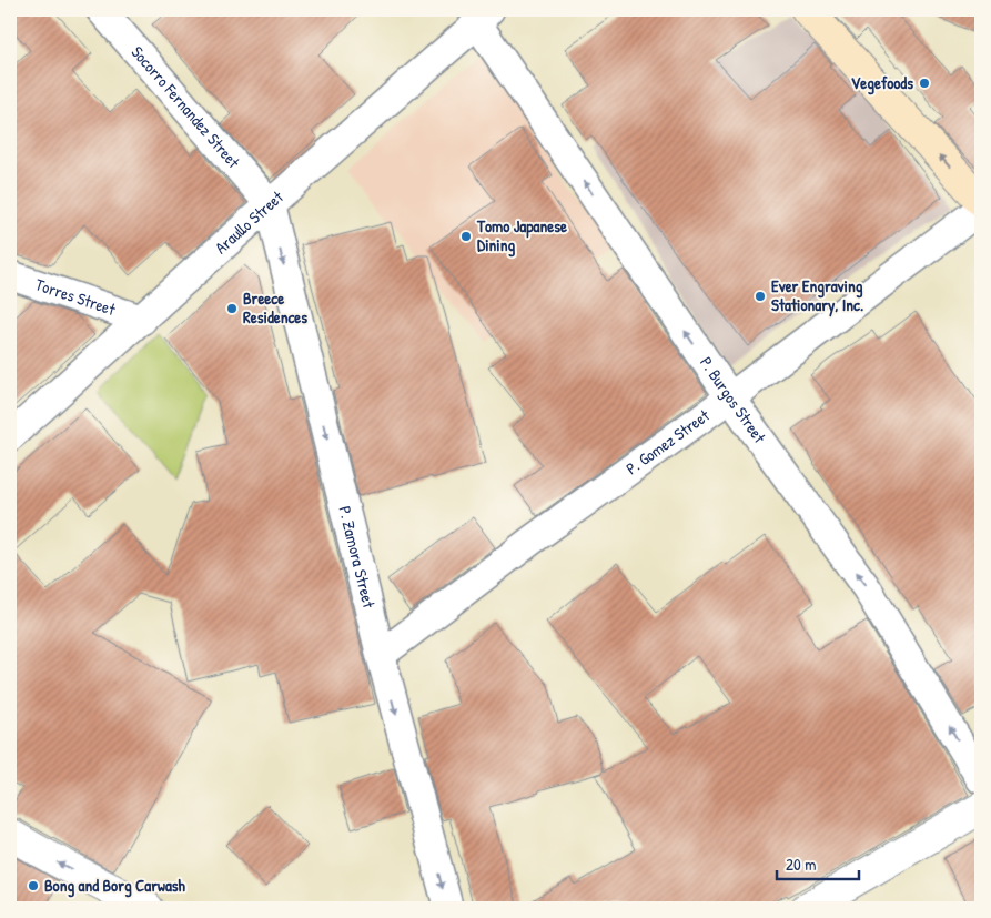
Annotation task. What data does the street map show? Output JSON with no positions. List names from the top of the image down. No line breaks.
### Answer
{"streets":{"street":["Socorro Fernandez Street","Araullo Street","Torres Street","P. Burgos Street","P. Gomez Street","P. Zamora Street"]},"crossings":[["Socorro Fernandez Street","Araullo Street"],["Socorro Fernandez Street","P. Zamora Street"],["Araullo Street","Torres Street"],["Araullo Street","P. Burgos Street"],["Araullo Street","P. Zamora Street"],["P. Burgos Street","P. Gomez Street"],["P. Gomez Street","P. Zamora Street"]],"one_way":["P. Burgos Street","P. Zamora Street"],"places":["Vegefoods","Tomo Japanese Dining","Ever Engraving Stationary, Inc.","Breece Residences","Bong and Borg Carwash"],"scale_bar":"20 m"}
